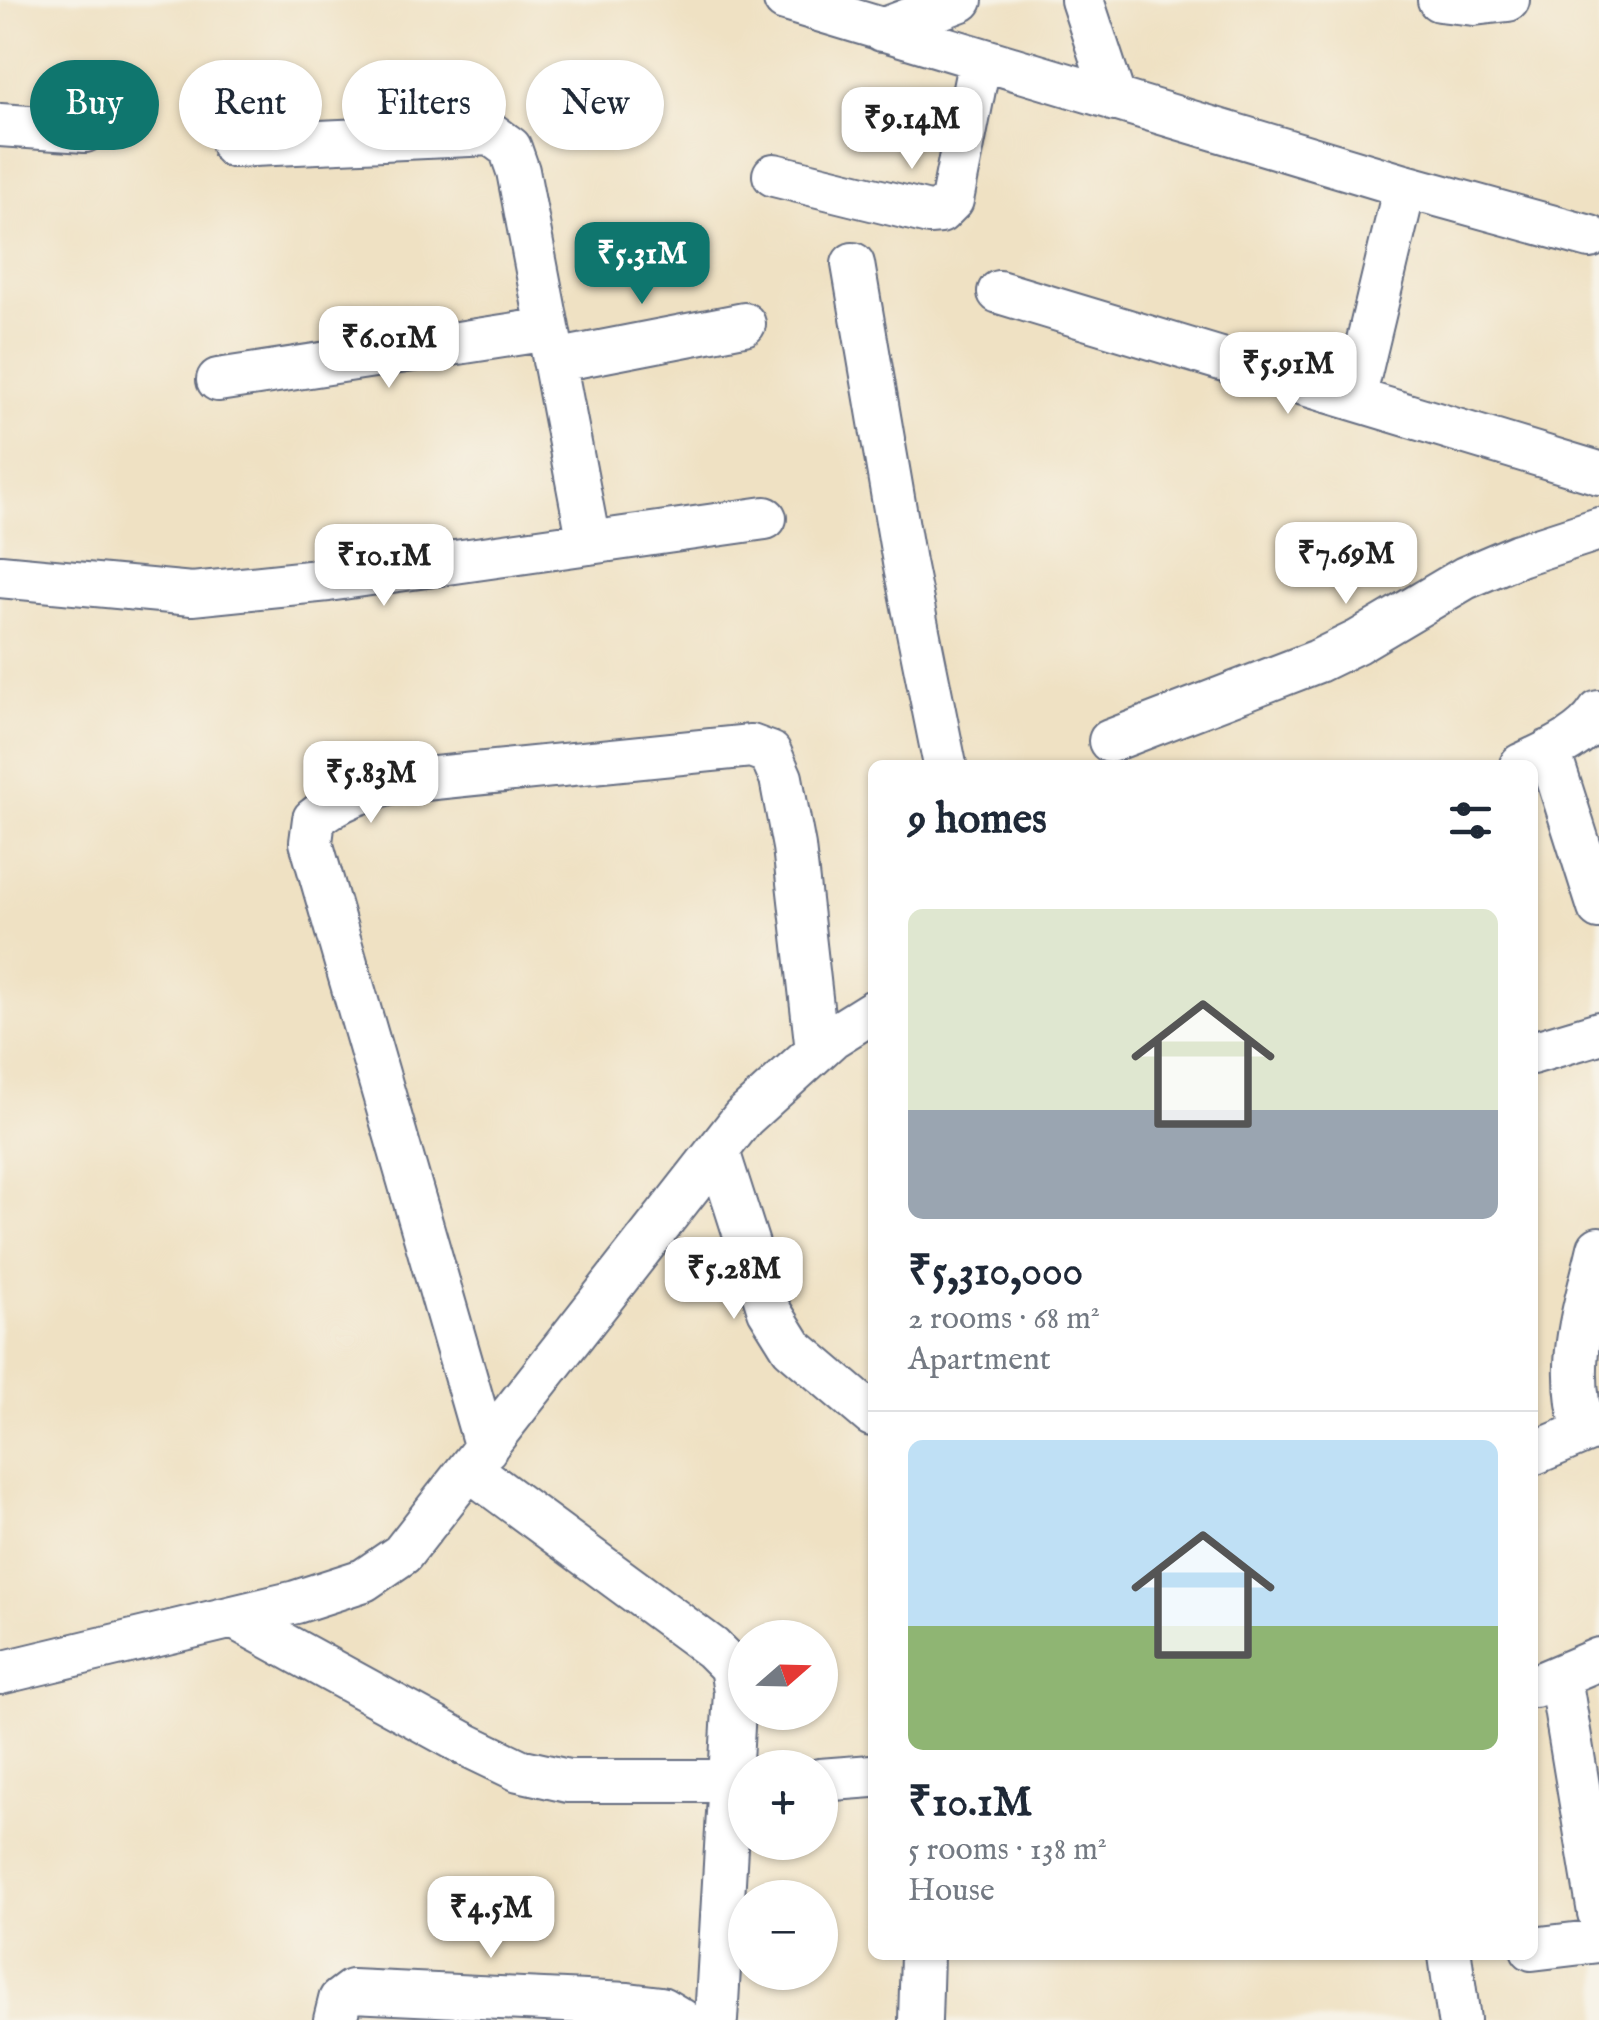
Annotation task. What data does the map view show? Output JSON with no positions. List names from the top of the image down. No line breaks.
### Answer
{"north":"right","page":{"chip":["Buy","Rent","Filters","New"],"price":["₹9.14M","₹5.31M","₹6.01M","₹5.91M","₹7.69M","₹10.1M","₹5.83M","₹5.28M","₹4.5M"],"heading":"9 homes","list":[{"name":"₹5,310,000","note":"2 rooms · 68 m² · Apartment"},{"name":"₹10.1M","note":"5 rooms · 138 m² · House"}],"map_buttons":["+","−"]}}
